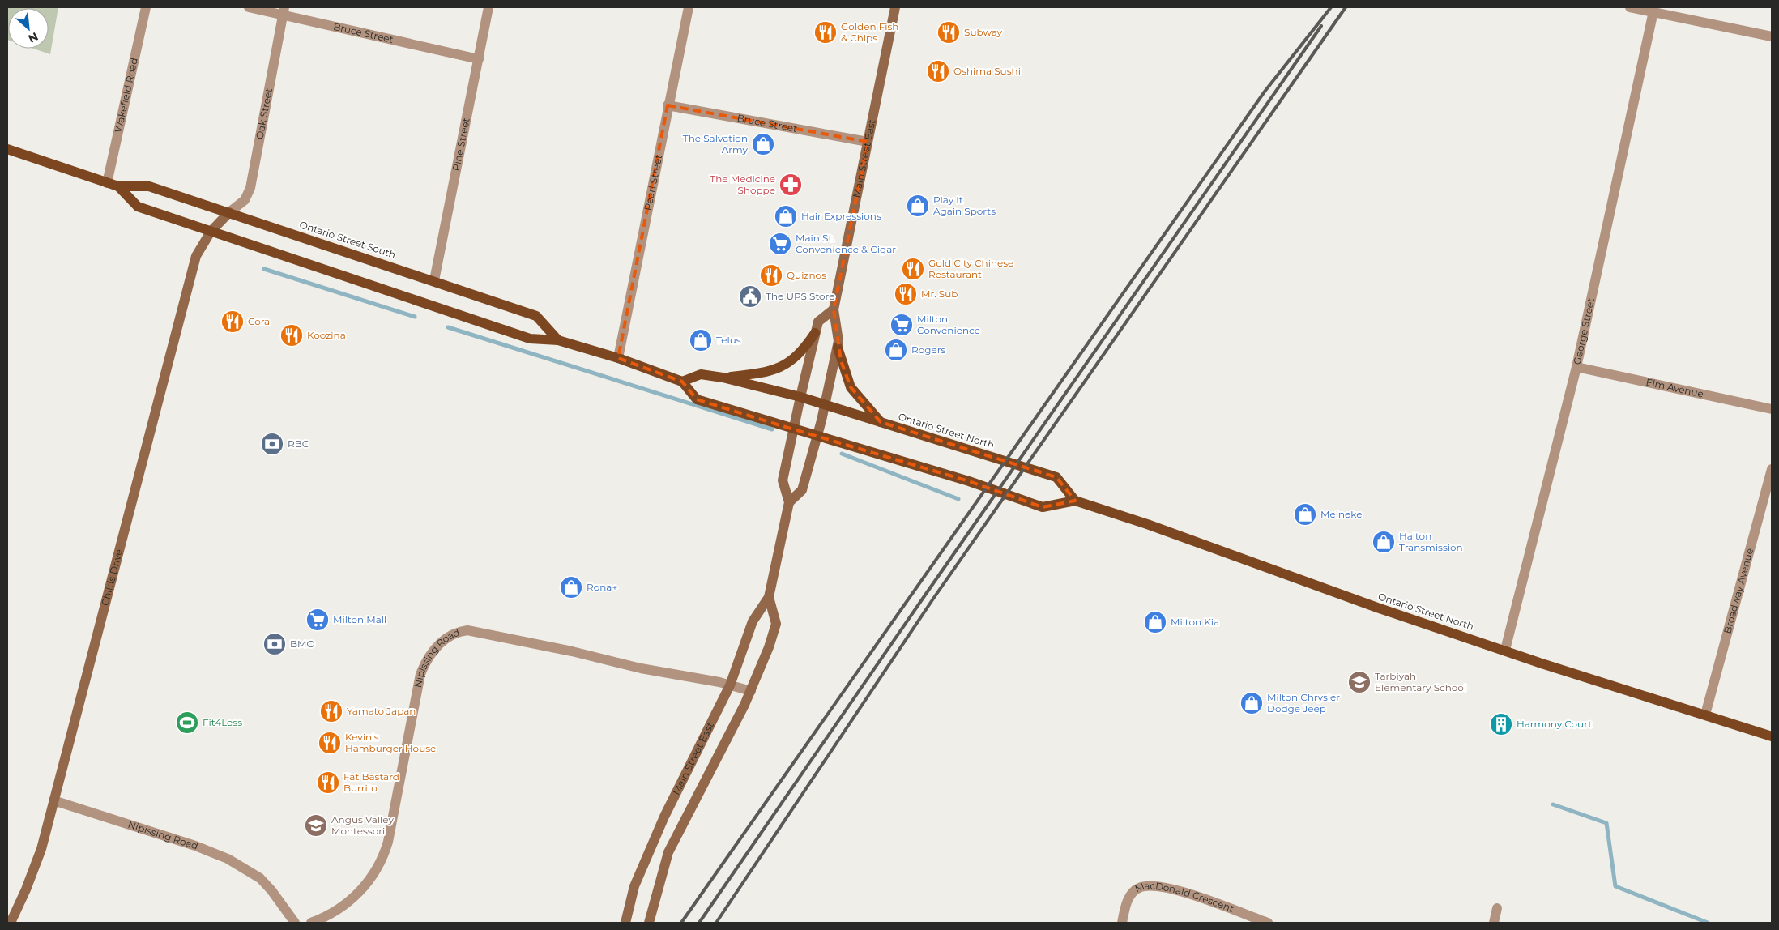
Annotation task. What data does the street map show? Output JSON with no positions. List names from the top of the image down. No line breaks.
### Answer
{"streets":{"main road":["Main Street East","Ontario Street South","Ontario Street North","Childs Drive"],"street":["Bruce Street","Wakefield Road","Oak Street","Pine Street","Pearl Street","George Street","Elm Avenue","Broadway Avenue","Nipissing Road","MacDonald Crescent"]},"crossings":[["Bruce Street","Oak Street"],["Bruce Street","Pine Street"],["Bruce Street","Main Street East"],["Bruce Street","Pearl Street"],["Wakefield Road","Ontario Street South"],["Oak Street","Ontario Street South"],["Oak Street","Childs Drive"],["Pine Street","Ontario Street South"],["Main Street East","Ontario Street North"],["Main Street East","Nipissing Road"],["Ontario Street South","Childs Drive"],["George Street","Elm Avenue"],["George Street","Ontario Street North"],["Ontario Street North","Broadway Avenue"],["Childs Drive","Nipissing Road"]],"places":{"restaurant":["Golden Fish & Chips","Subway","Oshima Sushi","Gold City Chinese Restaurant","Quiznos","Mr. Sub","Cora","Koozina","Yamato Japan","Kevin's Hamburger House","Fat Bastard Burrito"],"shop":["The Salvation Army","Play It Again Sports","Hair Expressions","Telus","Rogers","Meineke","Halton Transmission","Rona+","Milton Kia","Milton Chrysler Dodge Jeep"],"pharmacy":["The Medicine Shoppe"],"supermarket":["Main St. Convenience & Cigar","Milton Convenience","Milton Mall"],"public building":["The UPS Store"],"bank":["RBC","BMO"],"school or university":["Tarbiyah Elementary School","Angus Valley Montessori"],"sports":["Fit4Less"],"building":["Harmony Court"]},"north":"bottom right"}
